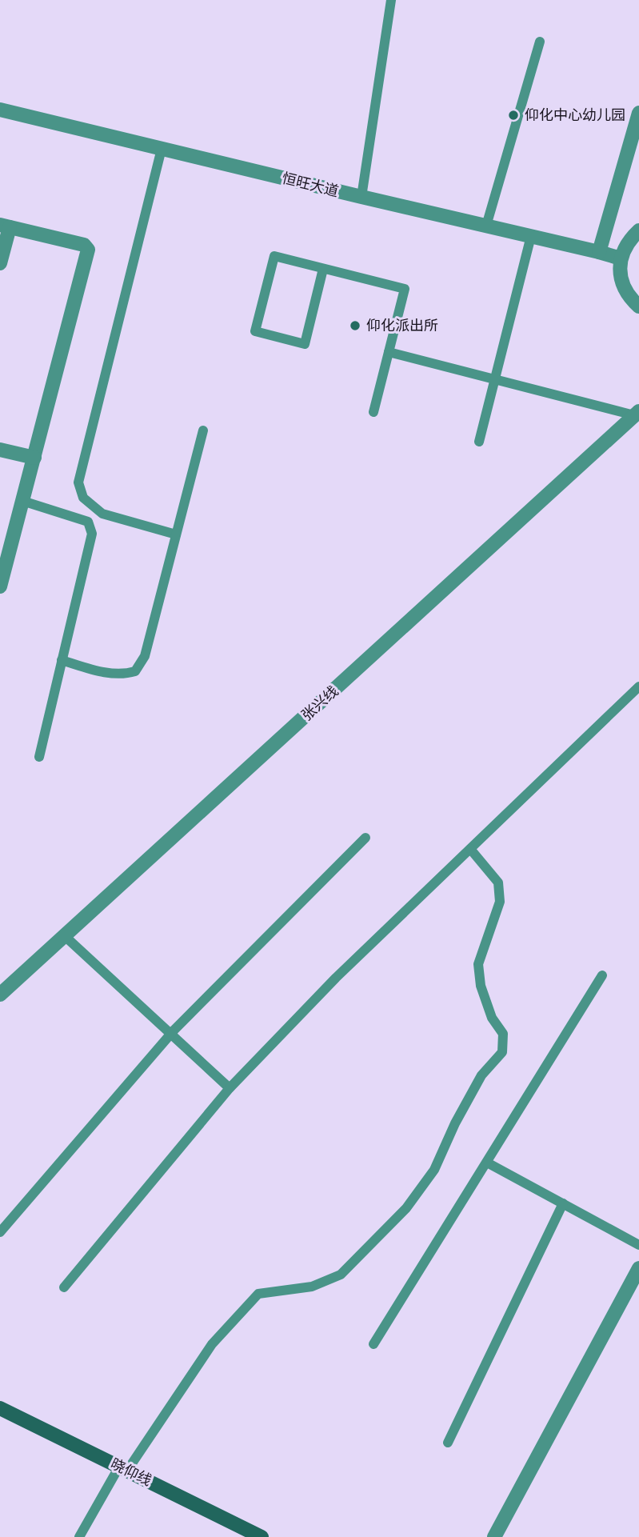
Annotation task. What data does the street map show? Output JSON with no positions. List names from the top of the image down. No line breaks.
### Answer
{"streets":{"main road":["晓仰线"],"street":["恒旺大道","张兴线"]},"places":["仰化中心幼儿园","仰化派出所"]}
